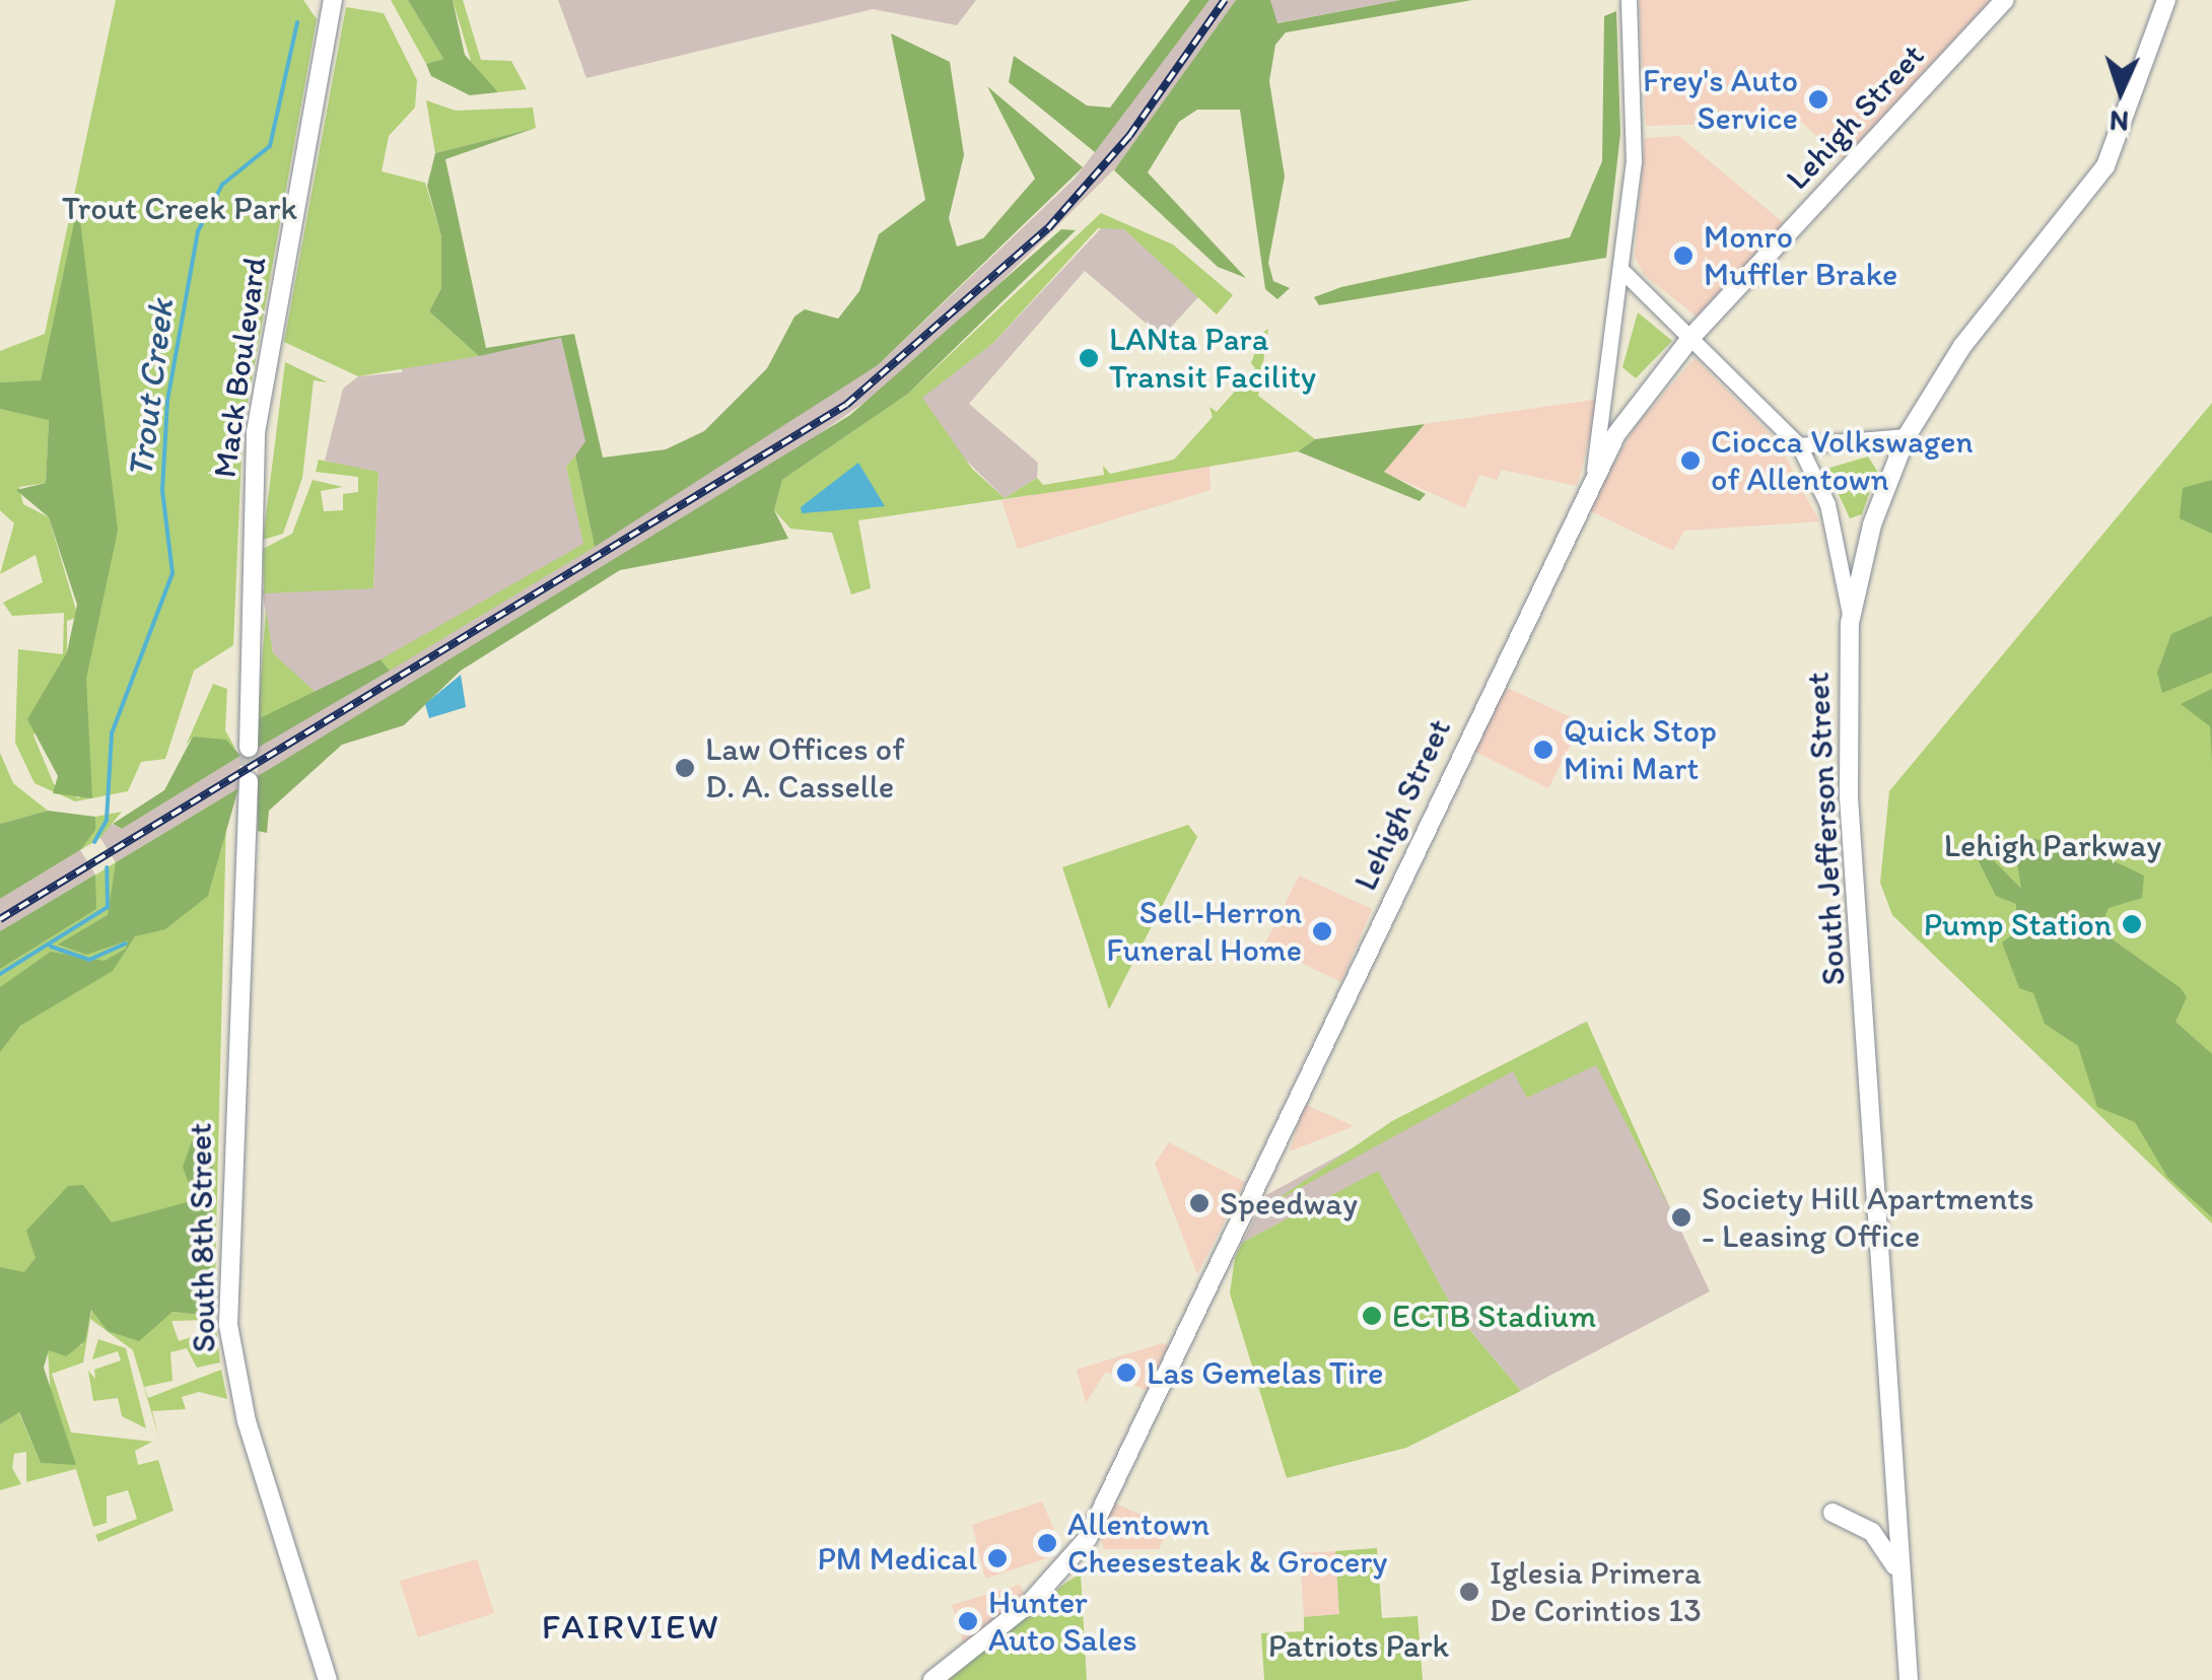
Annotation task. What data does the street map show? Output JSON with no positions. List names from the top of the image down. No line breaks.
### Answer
{"streets":{"main road":["Lehigh Street","Mack Boulevard","South Jefferson Street","South 8th Street"]},"districts":["FAIRVIEW"],"water":["Trout Creek"],"parks":["Trout Creek Park","Lehigh Parkway","Patriots Park"],"places":["Frey's Auto Service","Monro Muffler Brake","LANta Para Transit Facility","Ciocca Volkswagen of Allentown","Quick Stop Mini Mart","Law Offices of D. A. Casselle","Pump Station","Sell-Herron Funeral Home","Speedway","Society Hill Apartments - Leasing Office","ECTB Stadium","Las Gemelas Tire","Allentown Cheesesteak & Grocery","PM Medical","Iglesia Primera De Corintios 13","Hunter Auto Sales"],"north":"bottom"}
